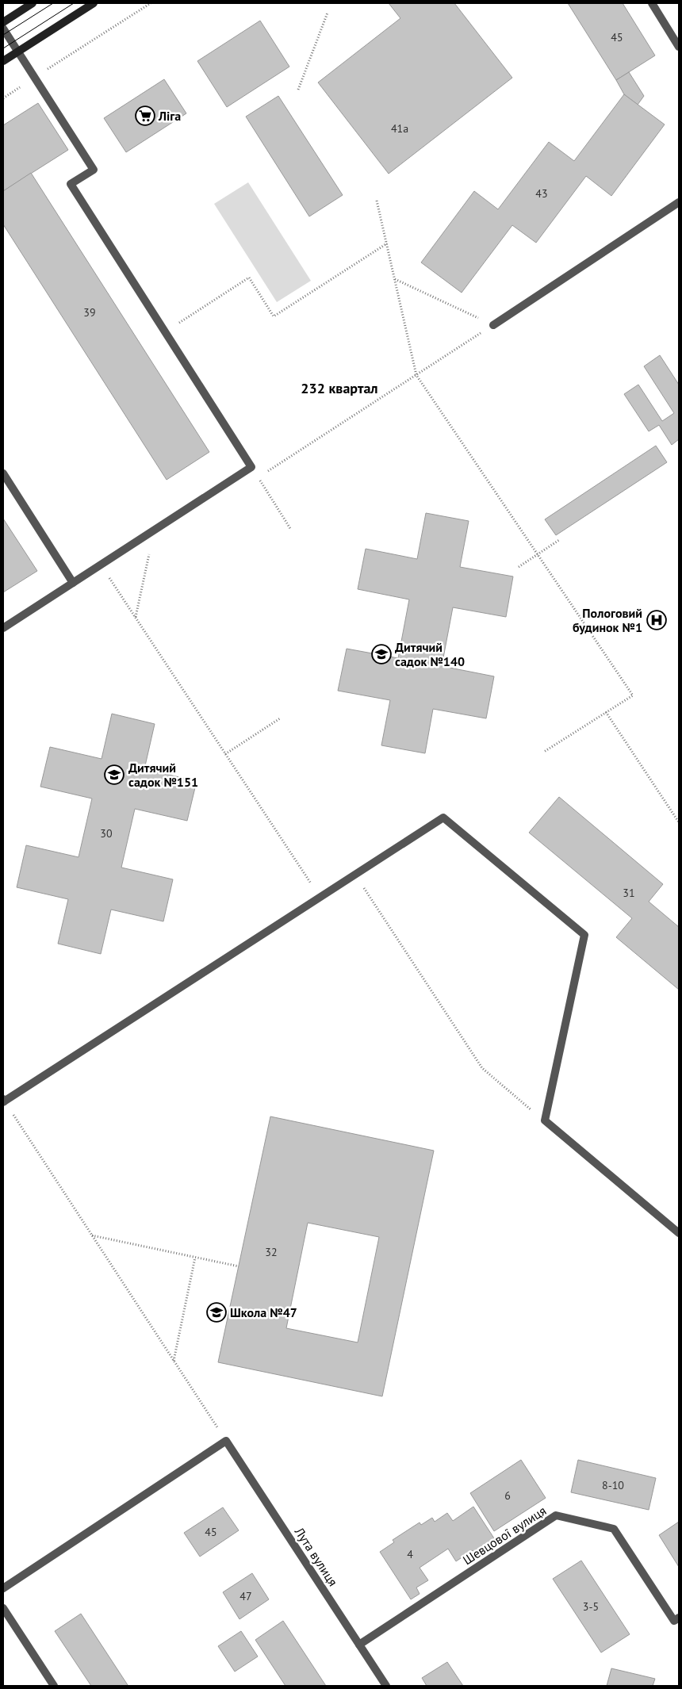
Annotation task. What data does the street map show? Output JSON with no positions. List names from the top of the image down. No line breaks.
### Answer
{"streets":{"street":["Шевцової вулиця","Лута вулиця"]},"crossings":[["Шевцової вулиця","Лута вулиця"]],"districts":["232 квартал"],"places":{"supermarket":["Ліга"],"hospital":["Пологовий будинок №1"],"school or university":["Дитячий садок №140","Дитячий садок №151","Школа №47"]},"house_numbers":["45","41а","43","39","30","31","32","8-10","6","45","4","47","3-5"]}
